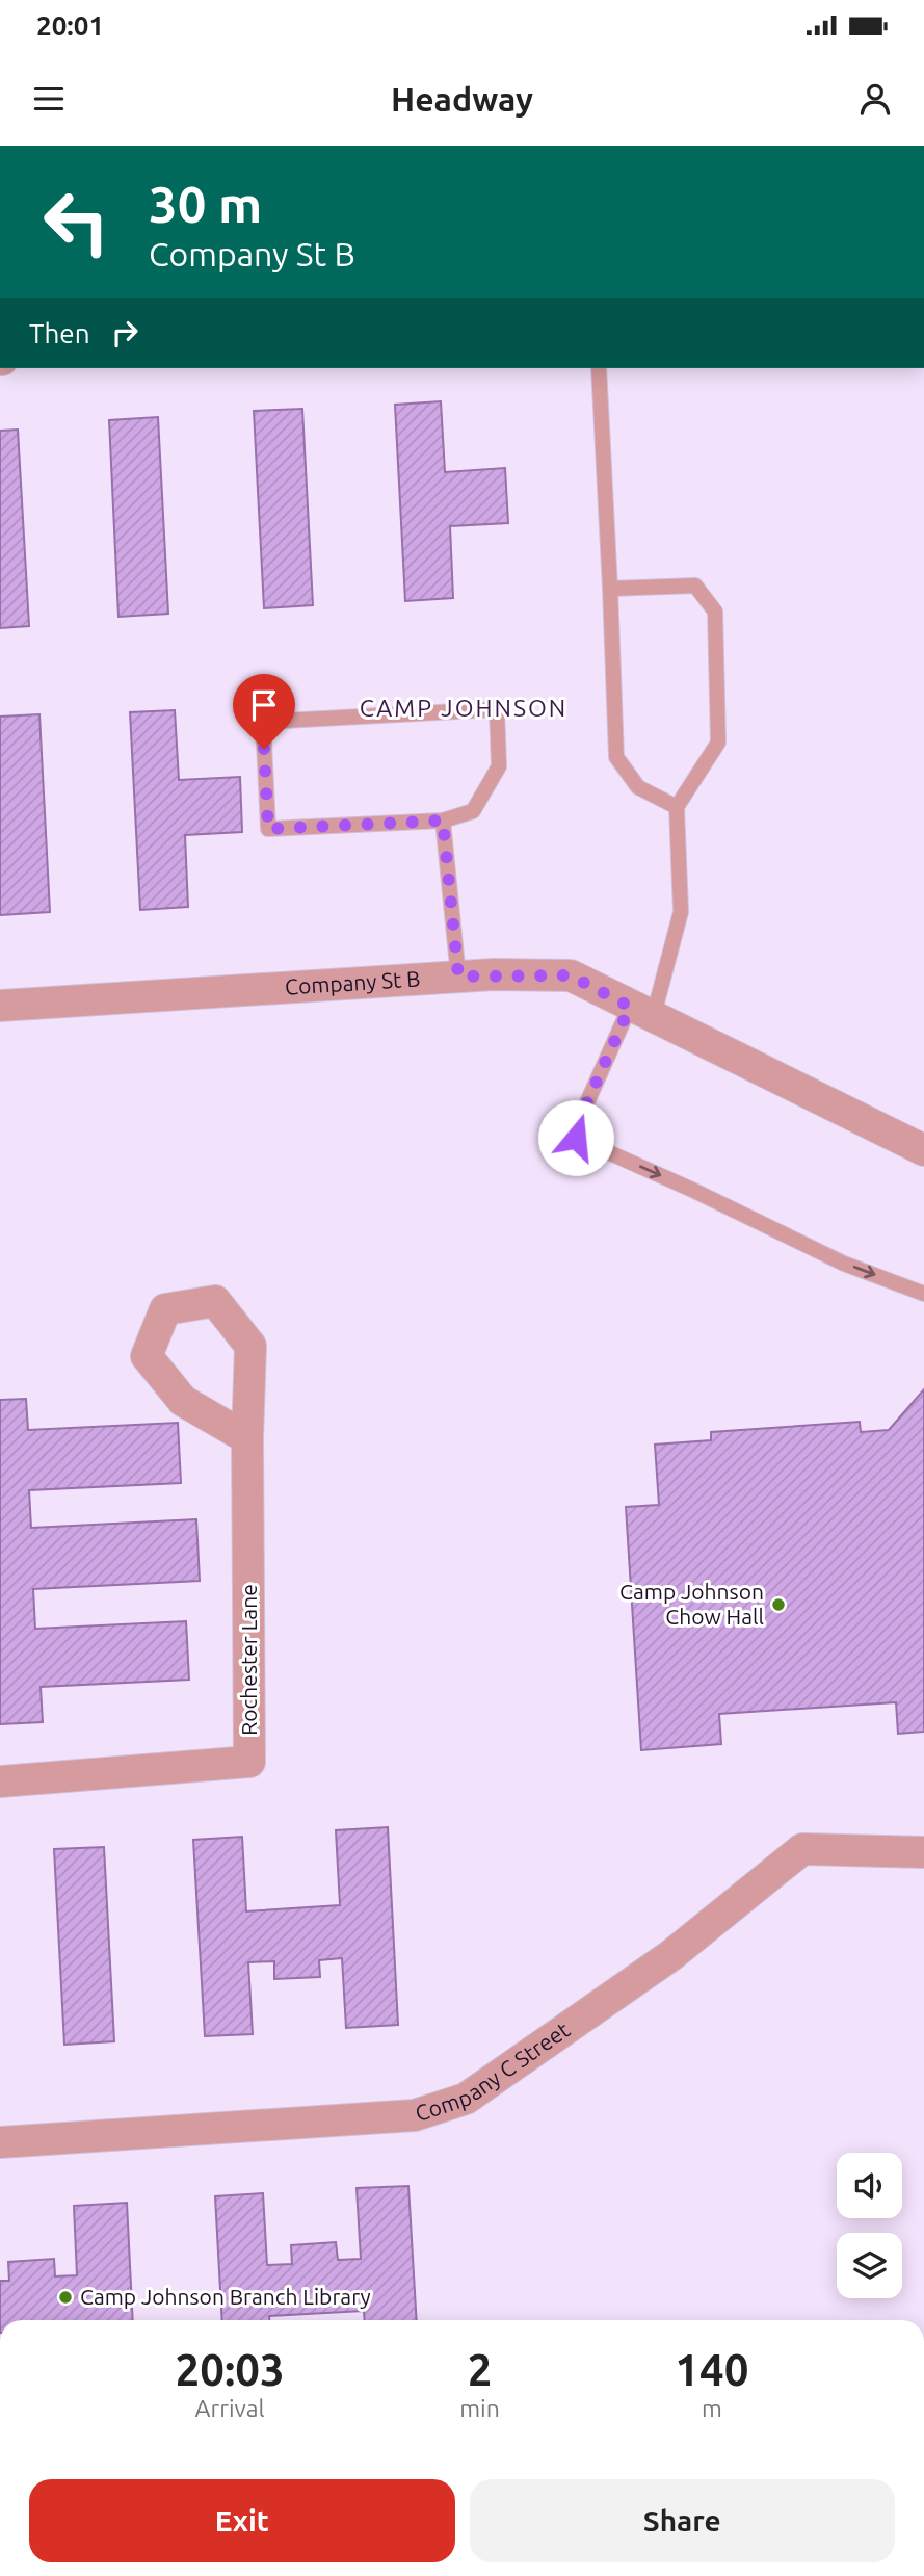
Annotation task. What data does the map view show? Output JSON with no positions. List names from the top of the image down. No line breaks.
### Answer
{"streets":{"street":["Company St B","Rochester Lane","Company C Street"]},"districts":["CAMP JOHNSON"],"places":["Camp Johnson Chow Hall","Camp Johnson Branch Library"],"page":{"status":"20:01","header":"Headway","turn":["30 m","Company St B"],"then":"Then","eta":["20:03","Arrival","2","min","140","m"],"buttons":["Exit","Share"]}}
